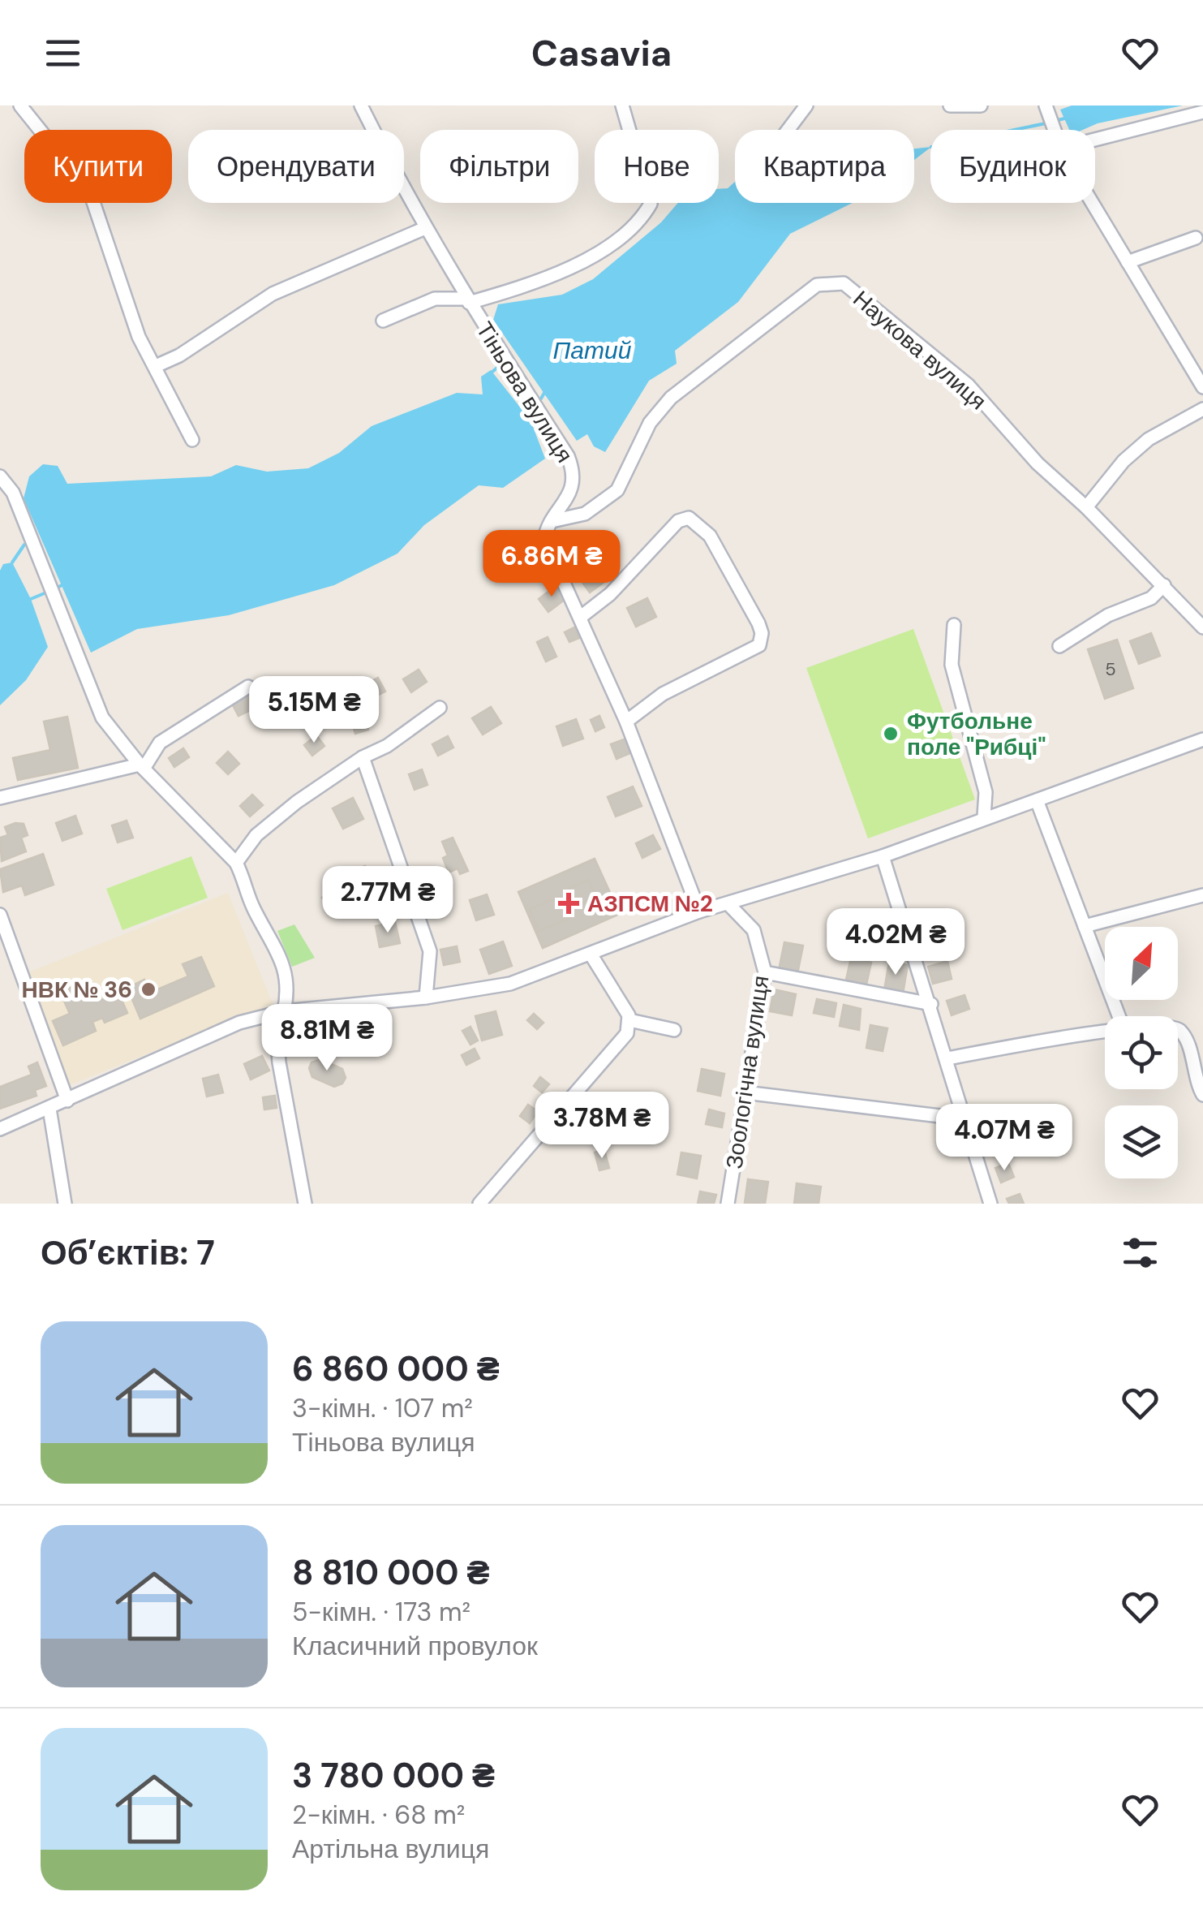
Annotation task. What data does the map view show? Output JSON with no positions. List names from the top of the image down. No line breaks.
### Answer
{"streets":{"street":["Наукова вулиця","Тіньова вулиця","Зоологічна вулиця"]},"crossings":[["Наукова вулиця","Тіньова вулиця"]],"water":["Патий"],"places":{"other":["Футбольне поле \"Рибці\"","НВК № 36"],"health":["АЗПСМ №2"]},"house_numbers":["5"],"north":"top right","page":{"header":"Casavia","chip":["Купити","Орендувати","Фільтри","Нове","Квартира","Будинок"],"price":["6.86M ₴","5.15M ₴","2.77M ₴","4.02M ₴","8.81M ₴","3.78M ₴","4.07M ₴"],"heading":"Об’єктів: 7","list":[{"name":"6 860 000 ₴","note":"3-кімн. · 107 m² · Тіньова вулиця"},{"name":"8 810 000 ₴","note":"5-кімн. · 173 m² · Класичний провулок"},{"name":"3 780 000 ₴","note":"2-кімн. · 68 m² · Артільна вулиця"}]}}
